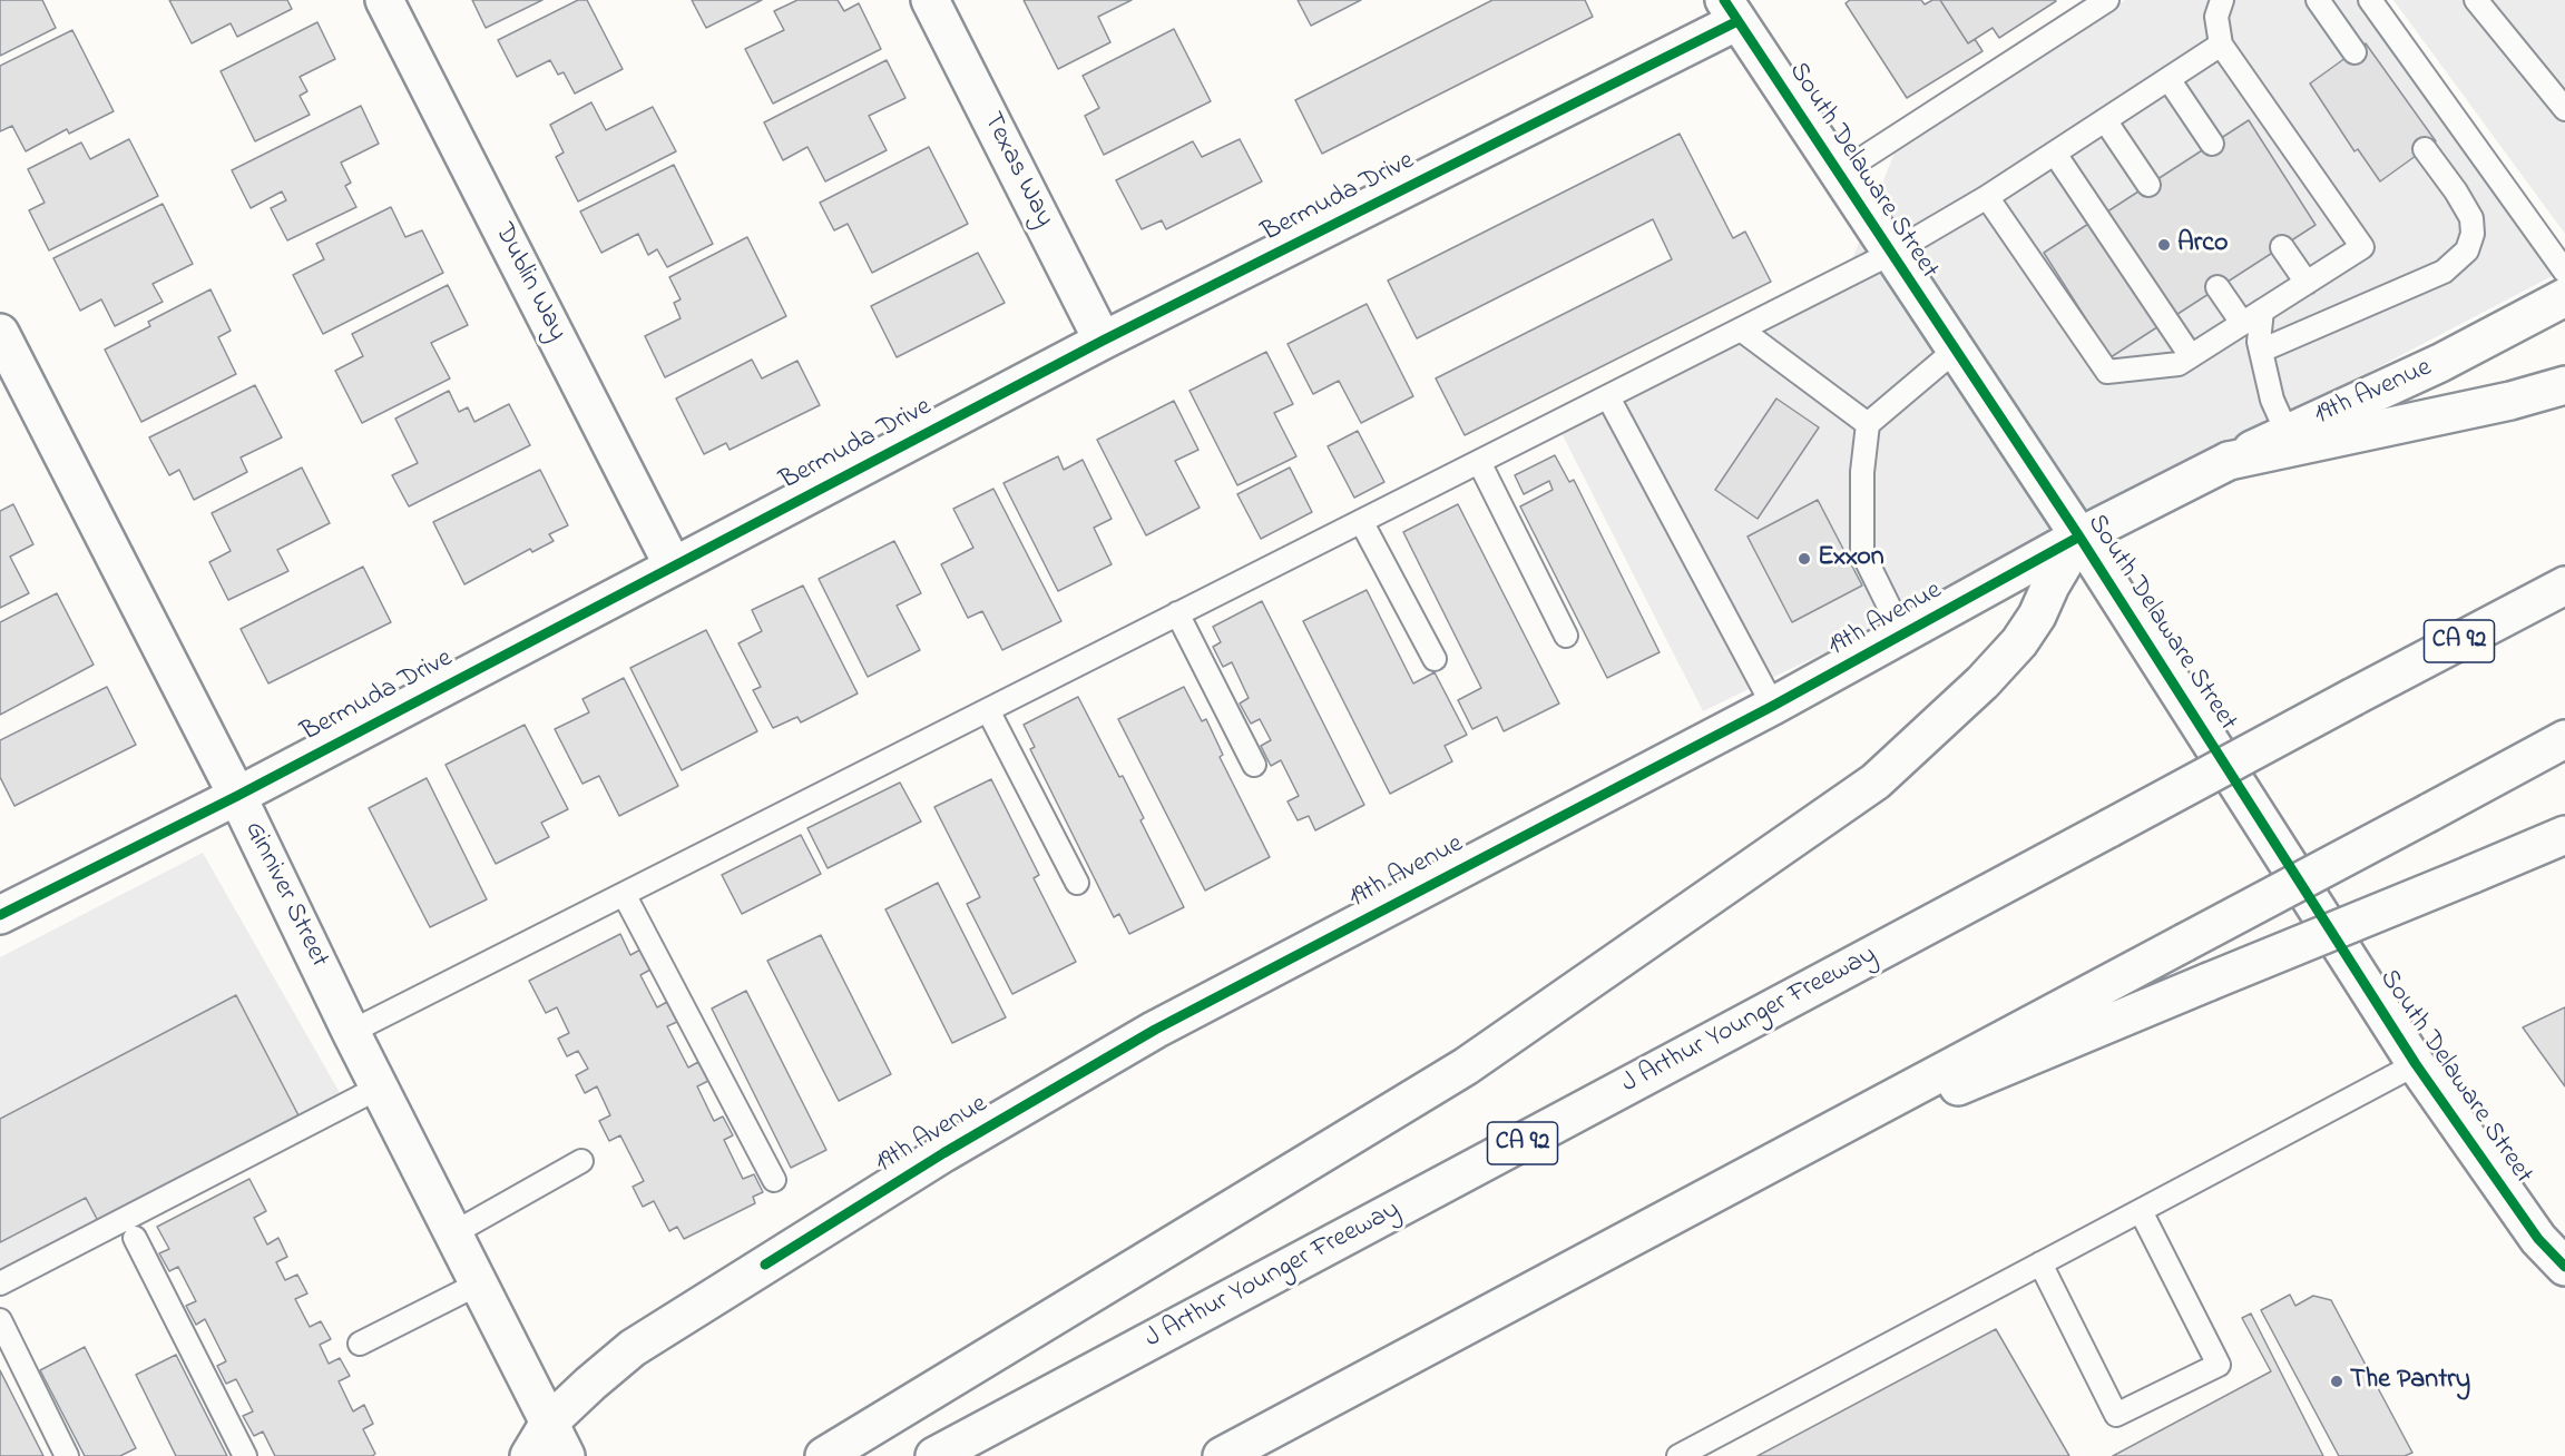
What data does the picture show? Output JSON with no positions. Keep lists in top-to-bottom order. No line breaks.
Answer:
{"streets":{"main road":["Texas Way","South Delaware Street","Bermuda Drive","Dublin Way","19th Avenue","CA 92","Ginniver Street","J Arthur Younger Freeway"]},"crossings":[["Texas Way","Bermuda Drive"],["South Delaware Street","Bermuda Drive"],["South Delaware Street","19th Avenue"],["Bermuda Drive","Dublin Way"],["Bermuda Drive","Ginniver Street"],["19th Avenue","Ginniver Street"]],"places":["Arco","Exxon","The Pantry"]}
